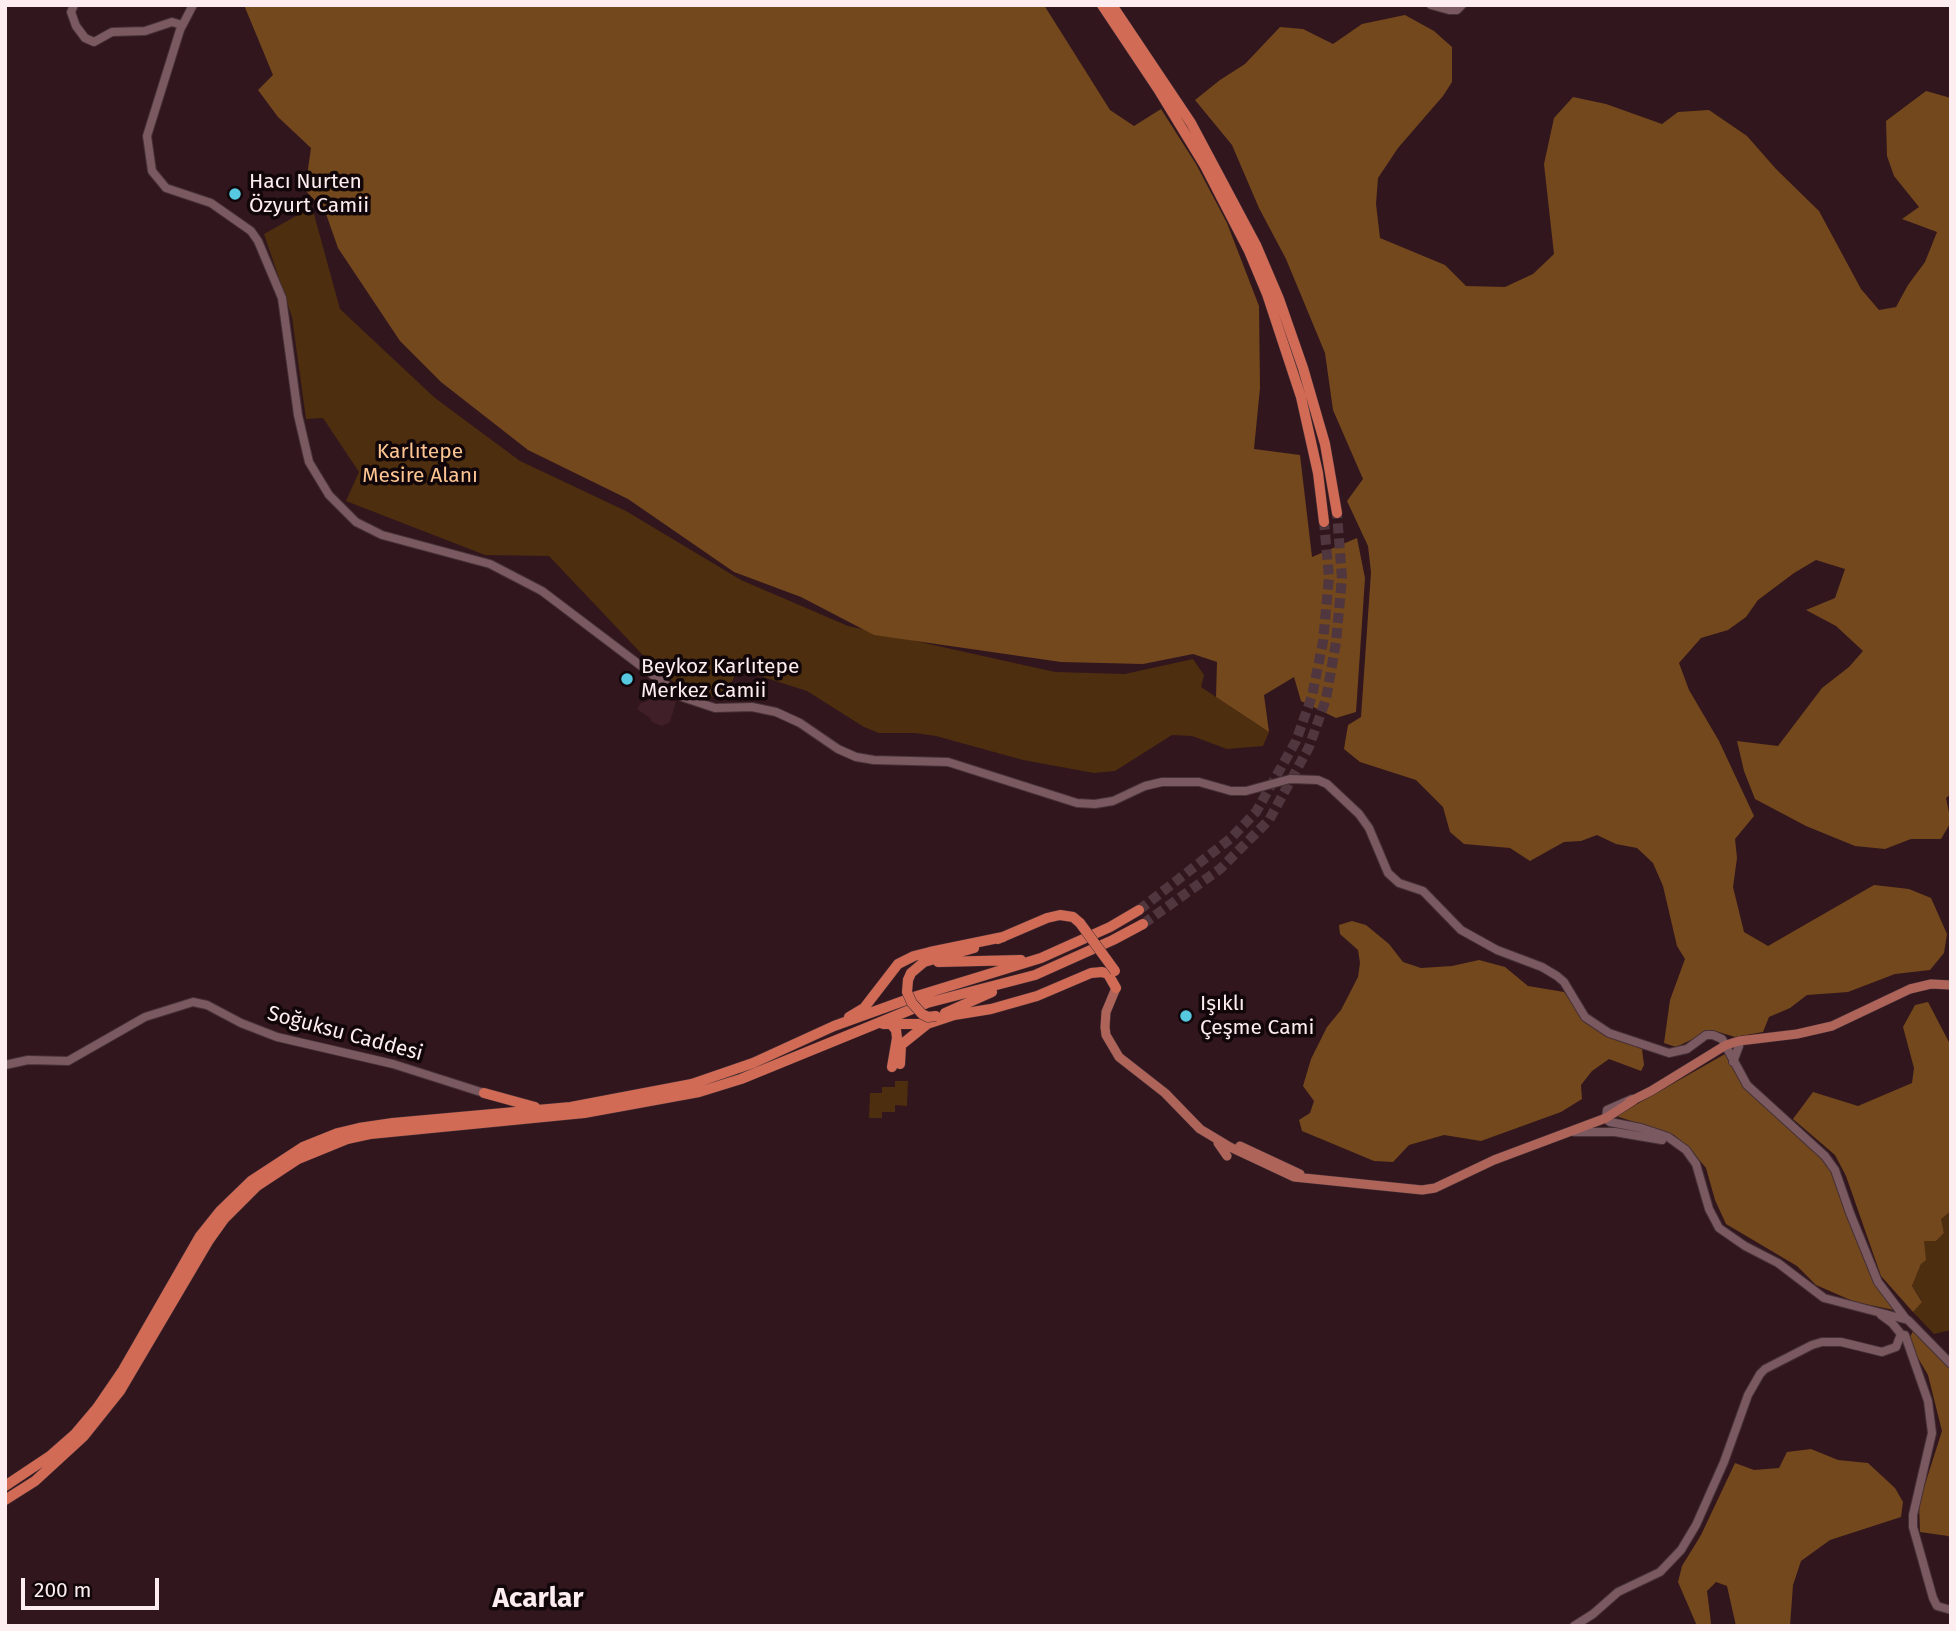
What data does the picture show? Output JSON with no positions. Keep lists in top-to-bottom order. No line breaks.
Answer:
{"streets":{"main road":["Soğuksu Caddesi"]},"districts":["Acarlar"],"parks":["Karlıtepe Mesire Alanı"],"places":["Hacı Nurten Özyurt Camii","Beykoz Karlıtepe Merkez Camii","Işıklı Çeşme Cami"],"scale_bar":"200 m"}
